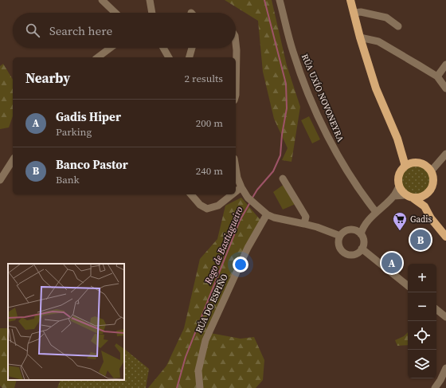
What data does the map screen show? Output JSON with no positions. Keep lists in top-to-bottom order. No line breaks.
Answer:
{"streets":{"street":["RÚA UXÍO NOVONEYRA","RÚA DO ESPIÑO"]},"water":["Rego de Bastiagueiro"],"places":{"supermarket":["Gadis"]},"page":{"search":"Search here","heading":["Nearby","2 results"],"list":[{"mark":"A","name":"Gadis Hiper","note":"Parking","value":"200 m"},{"mark":"B","name":"Banco Pastor","note":"Bank","value":"240 m"}],"pins":["B","A"],"map_buttons":["+","−"]}}
